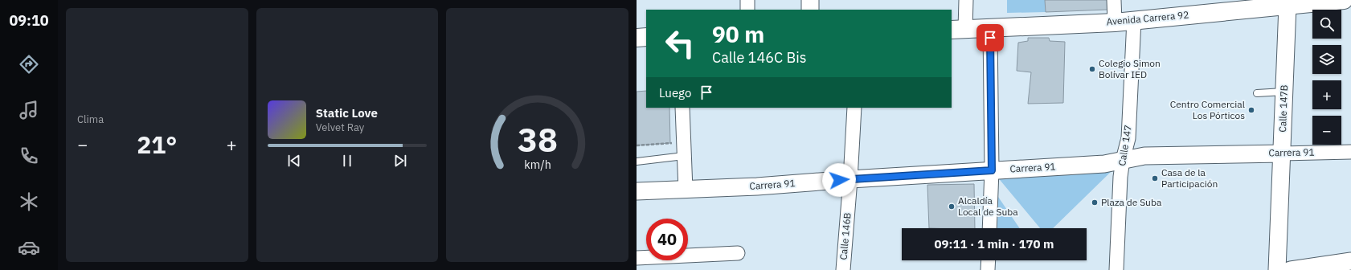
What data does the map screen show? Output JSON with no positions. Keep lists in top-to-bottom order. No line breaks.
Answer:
{"streets":{"main road":["Avenida Carrera 92"],"street":["Calle 147B","Calle 147","Carrera 91","Calle 146B"]},"crossings":[["Avenida Carrera 92","Calle 147B"],["Avenida Carrera 92","Calle 147"],["Calle 147B","Carrera 91"],["Calle 147","Carrera 91"],["Carrera 91","Calle 146B"]],"places":["Colegio Simon Bolívar IED","Centro Comercial Los Pórticos","Casa de la Participación","Plaza de Suba","Alcaldía Local de Suba"],"page":{"tabs":"09:10","tile":"Clima","map_buttons":["+","−"],"turn":["90 m","Calle 146C Bis"],"then":"Luego","song":["Static Love","Velvet Ray"],"heat":["−","21°","+"],"limit":"40","trip":"09:11 · 1 min · 170 m","gauge":["38","km/h"]}}
